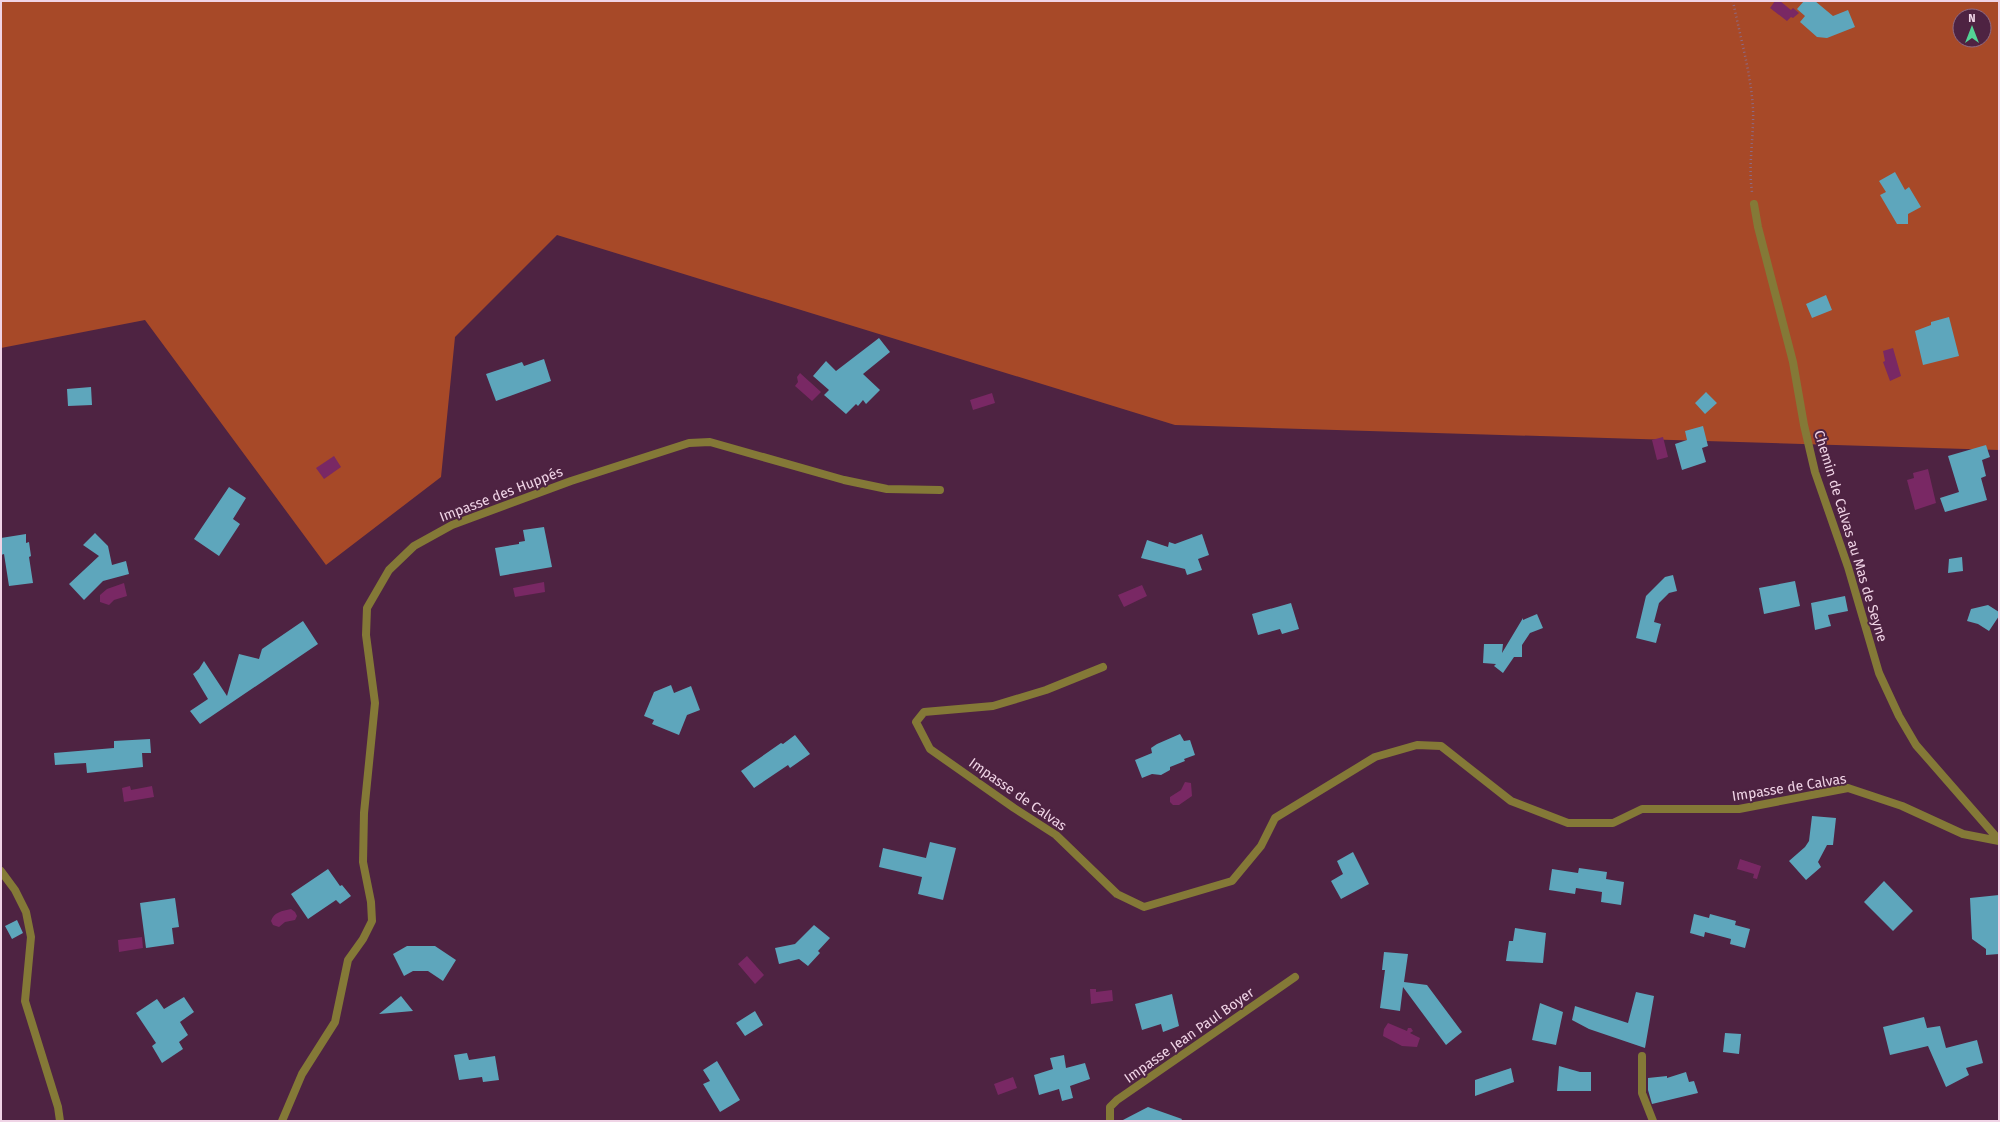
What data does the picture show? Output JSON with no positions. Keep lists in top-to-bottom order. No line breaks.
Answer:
{"streets":{"street":["Impasse des Huppés","Chemin de Calvas au Mas de Seyne","Impasse de Calvas","Impasse Jean Paul Boyer"]},"crossings":[["Chemin de Calvas au Mas de Seyne","Impasse de Calvas"]],"north":"top"}
